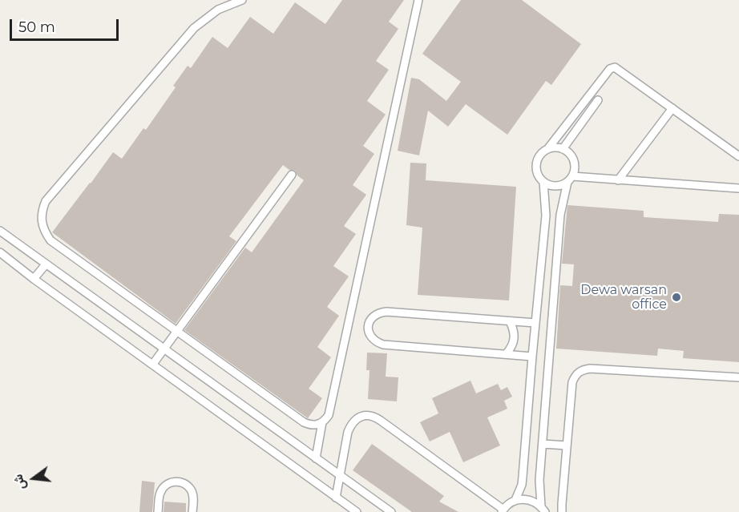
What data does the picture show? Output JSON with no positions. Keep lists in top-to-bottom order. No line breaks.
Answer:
{"places":["Dewa warsan office"],"scale_bar":"50 m","north":"left"}
